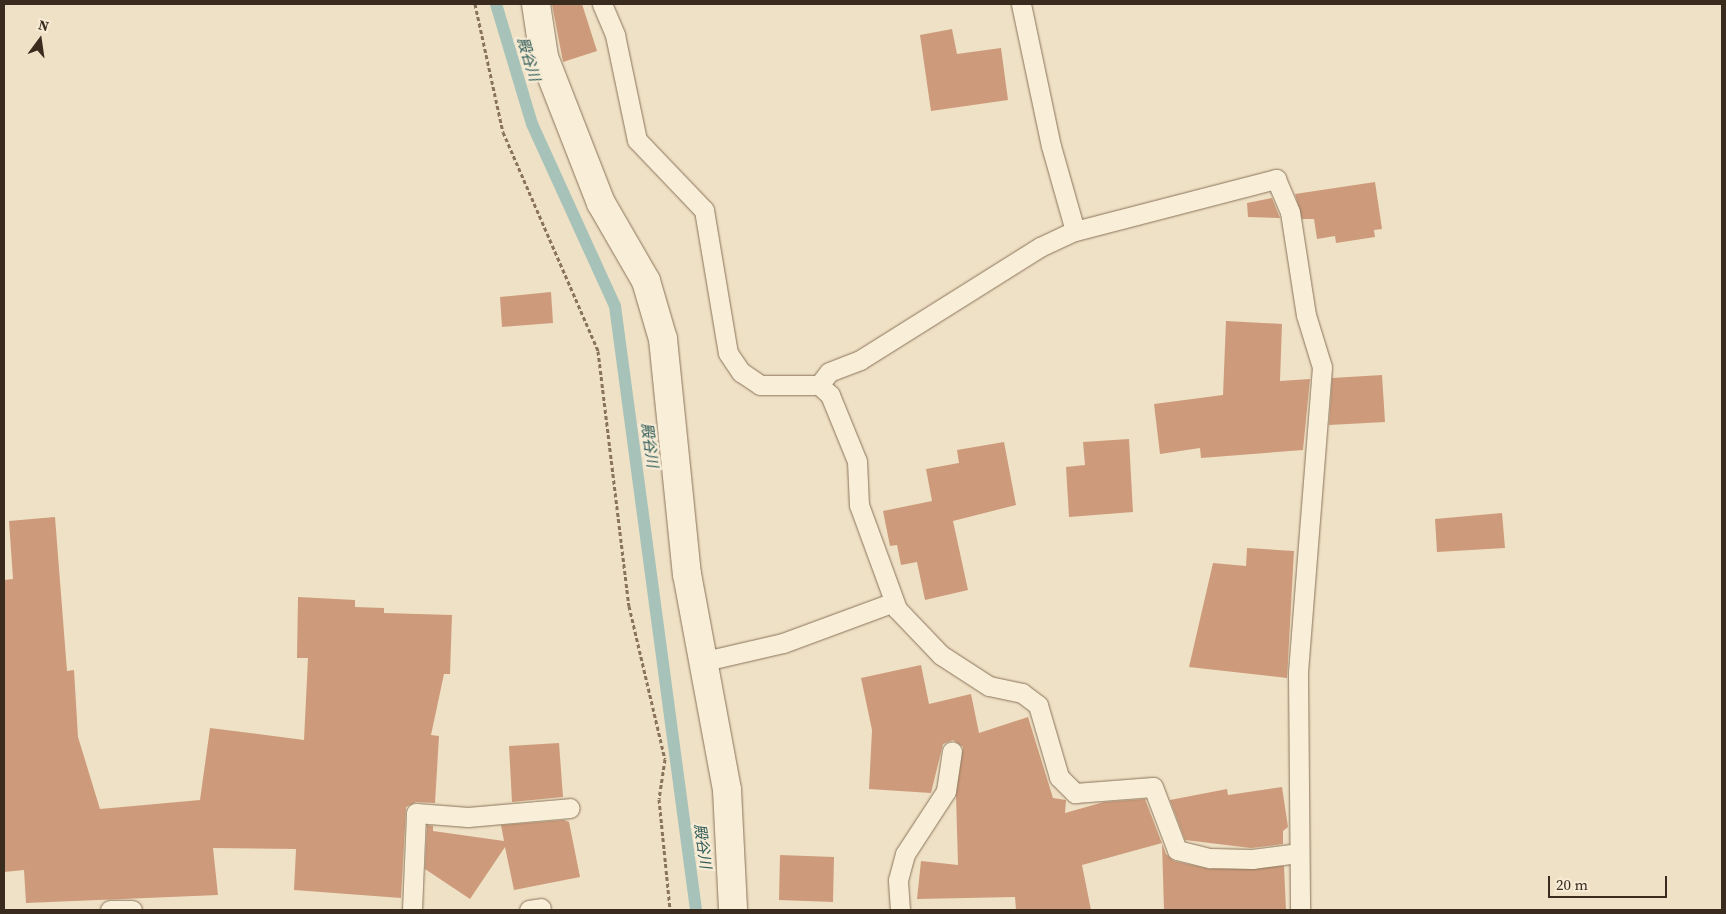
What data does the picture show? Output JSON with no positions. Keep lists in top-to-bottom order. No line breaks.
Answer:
{"water":["殿谷川"],"scale_bar":"20 m","north":"top"}
